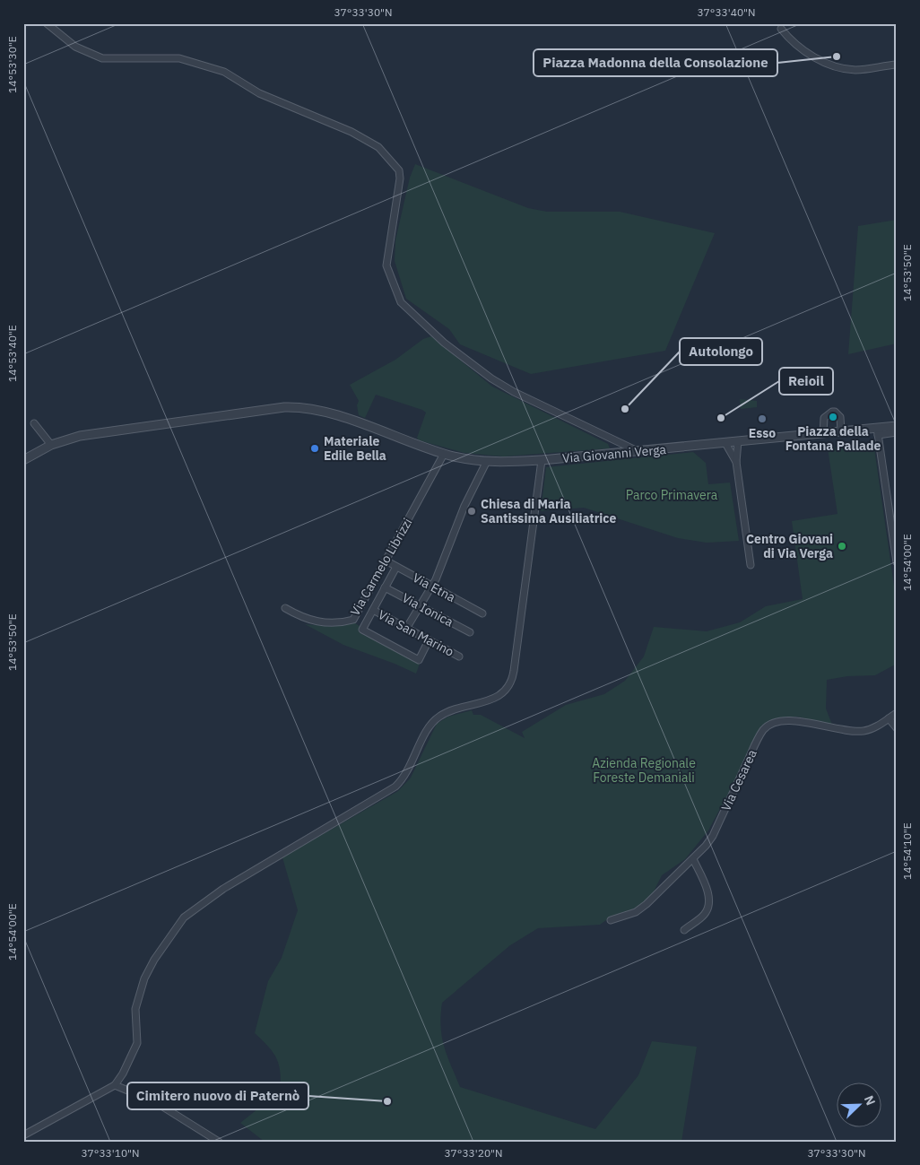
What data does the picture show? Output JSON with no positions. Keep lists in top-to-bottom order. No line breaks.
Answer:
{"streets":{"street":["Via Giovanni Verga","Via Carmelo Librizzi","Via Etna","Via Ionica","Via San Marino","Via Cesarea"]},"crossings":[["Via Giovanni Verga","Via Carmelo Librizzi"],["Via Carmelo Librizzi","Via Etna"]],"parks":["Parco Primavera","Azienda Regionale Foreste Demaniali"],"places":["Piazza Madonna della Consolazione","Autolongo","Piazza della Fontana Pallade","Reioil","Esso","Materiale Edile Bella","Chiesa di Maria Santissima Ausiliatrice","Centro Giovani di Via Verga","Cimitero nuovo di Paternò"],"north":"top right","coordinates":["37°33'30\"N","37°33'40\"N","14°53'30\"E","14°53'50\"E","14°53'40\"E","14°54'00\"E","14°54'10\"E","37°33'10\"N","37°33'20\"N"]}
